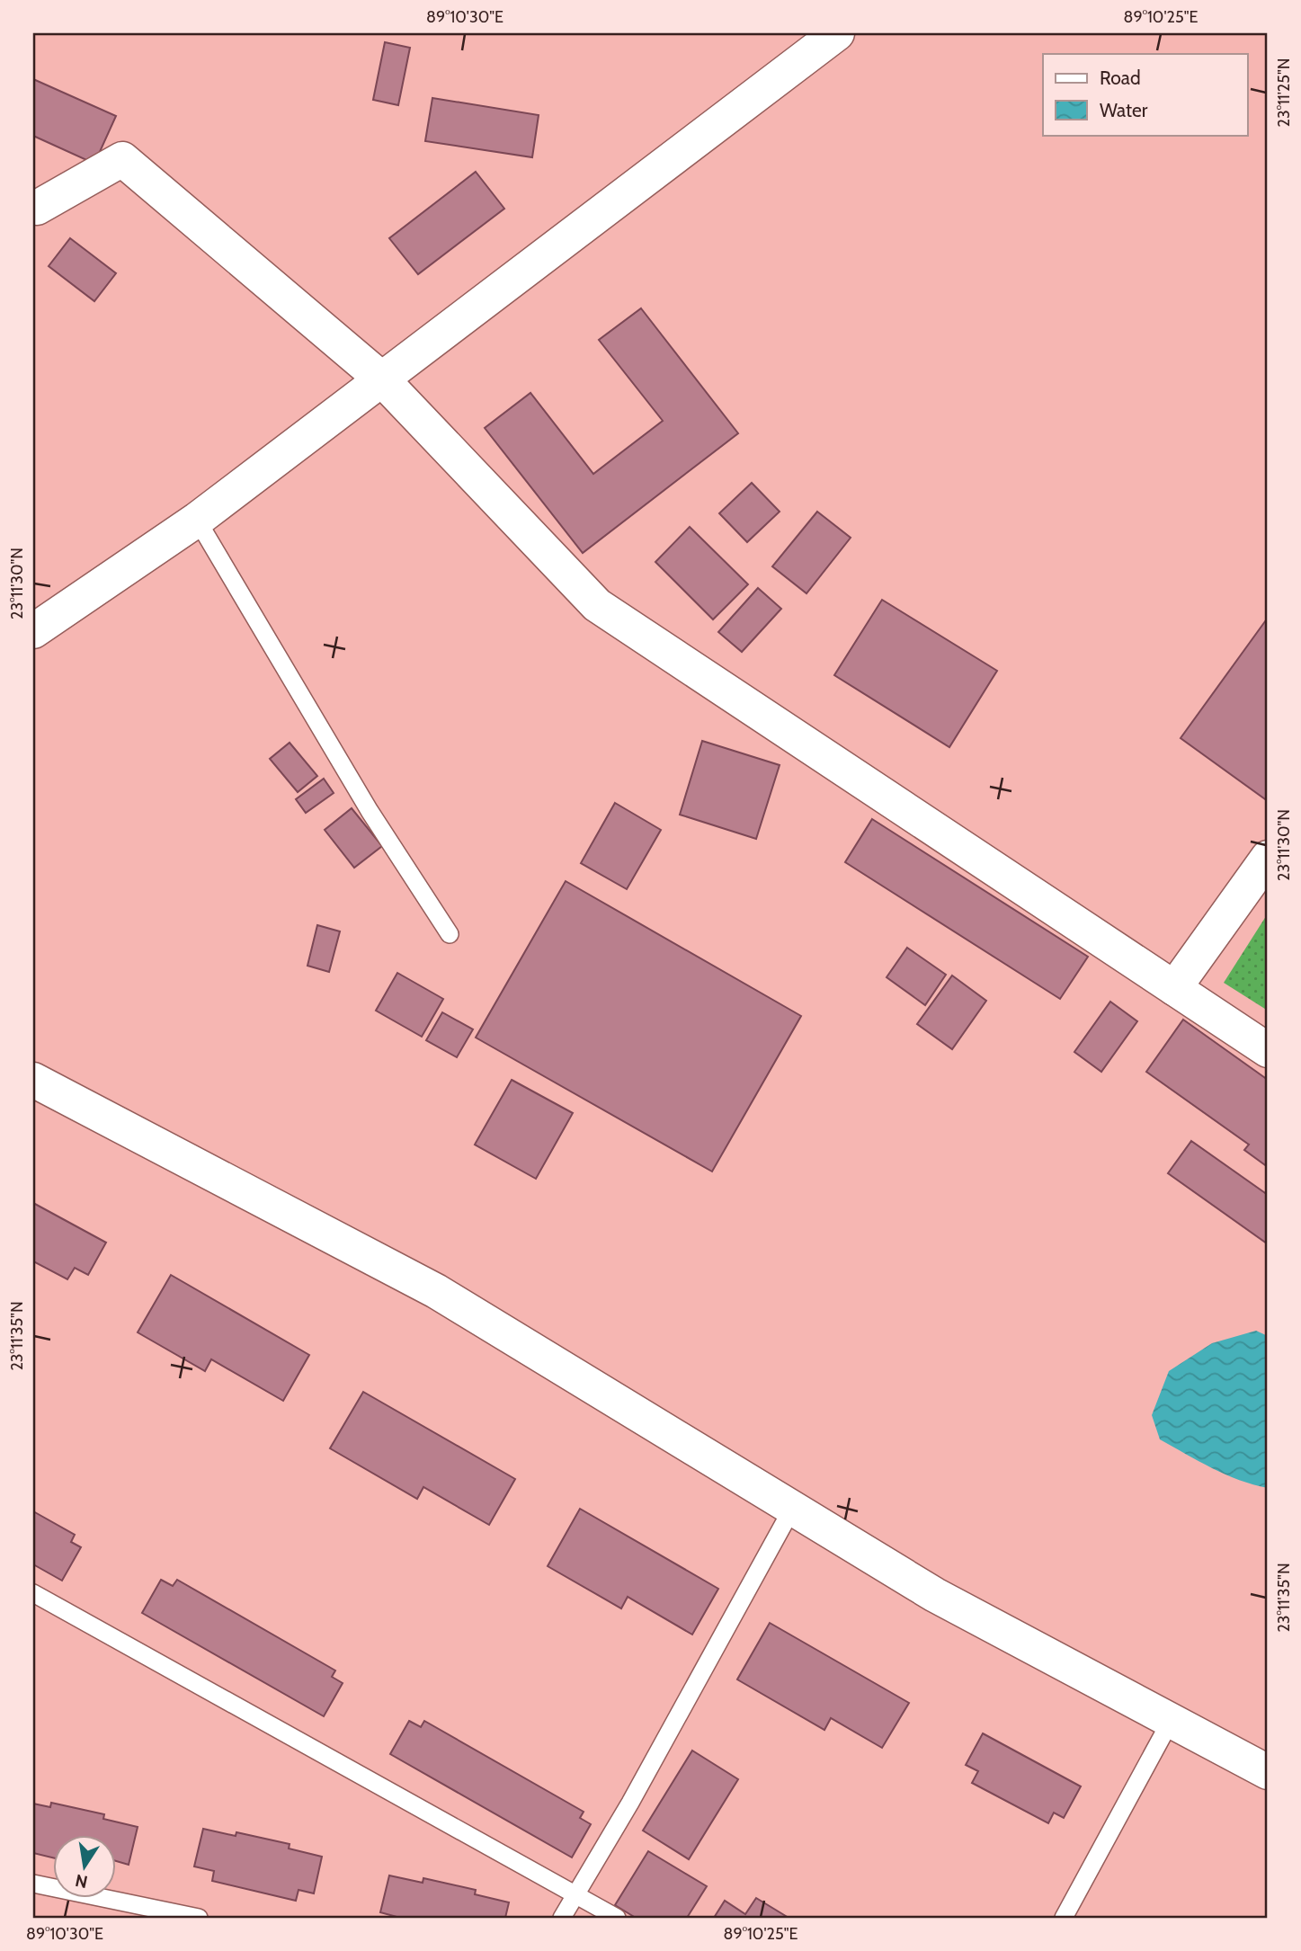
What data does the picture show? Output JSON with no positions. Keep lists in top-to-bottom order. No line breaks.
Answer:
{"legend":["Road","Water"],"north":"bottom","coordinates":["89°10'30\"E","89°10'25\"E","23°11'25\"N","23°11'30\"N","23°11'35\"N"]}
